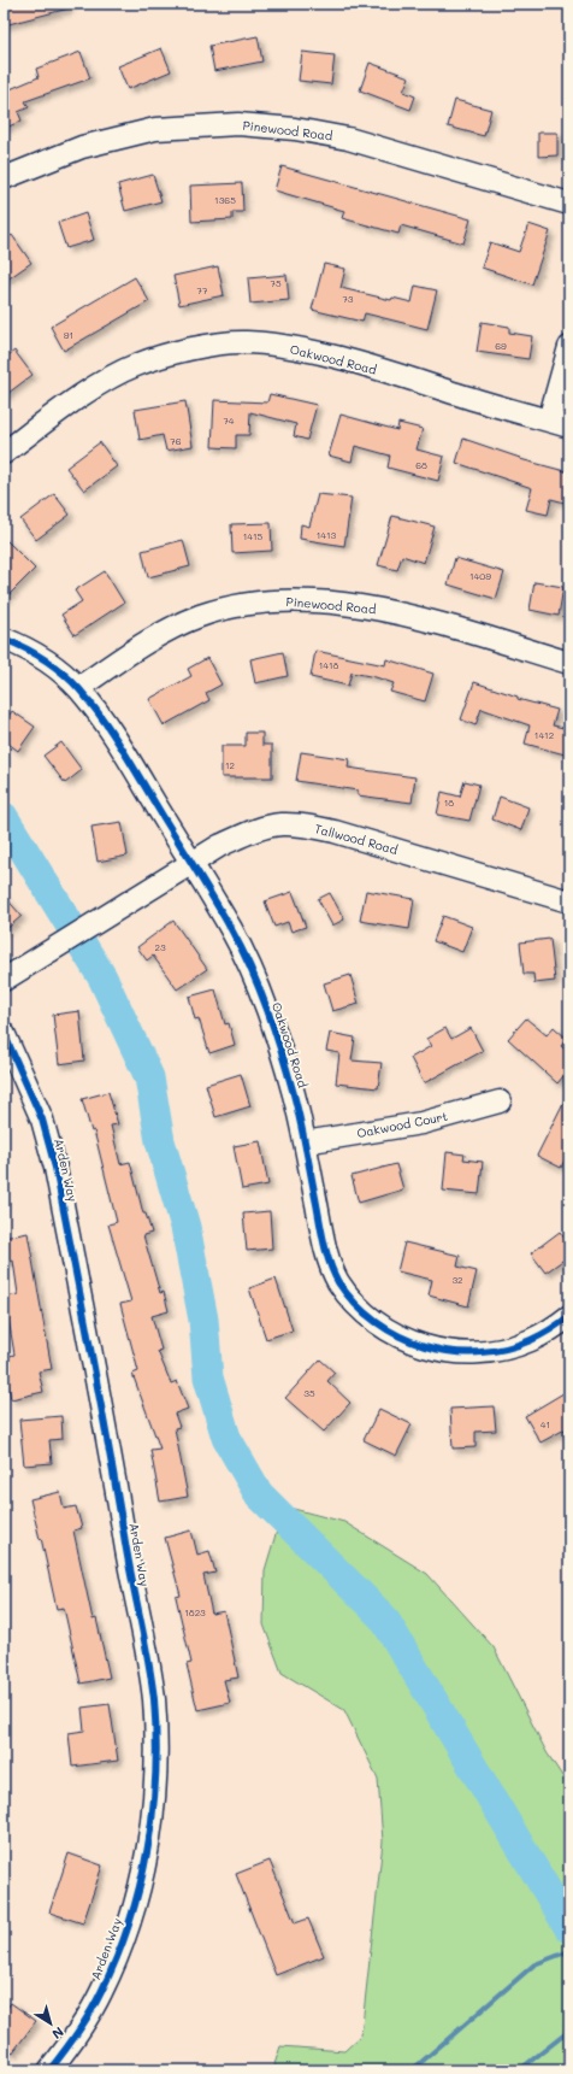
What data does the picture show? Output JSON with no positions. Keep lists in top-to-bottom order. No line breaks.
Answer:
{"streets":{"street":["Pinewood Road","Oakwood Road","Tallwood Road","Oakwood Court","Arden Way"]},"crossings":[["Pinewood Road","Oakwood Road"],["Oakwood Road","Tallwood Road"],["Oakwood Road","Oakwood Court"]],"house_numbers":["1365","75","77","73","91","69","74","76","68","1413","1415","1409","1418","1412","12","18","23","32","35","41","1823"],"north":"bottom right"}
